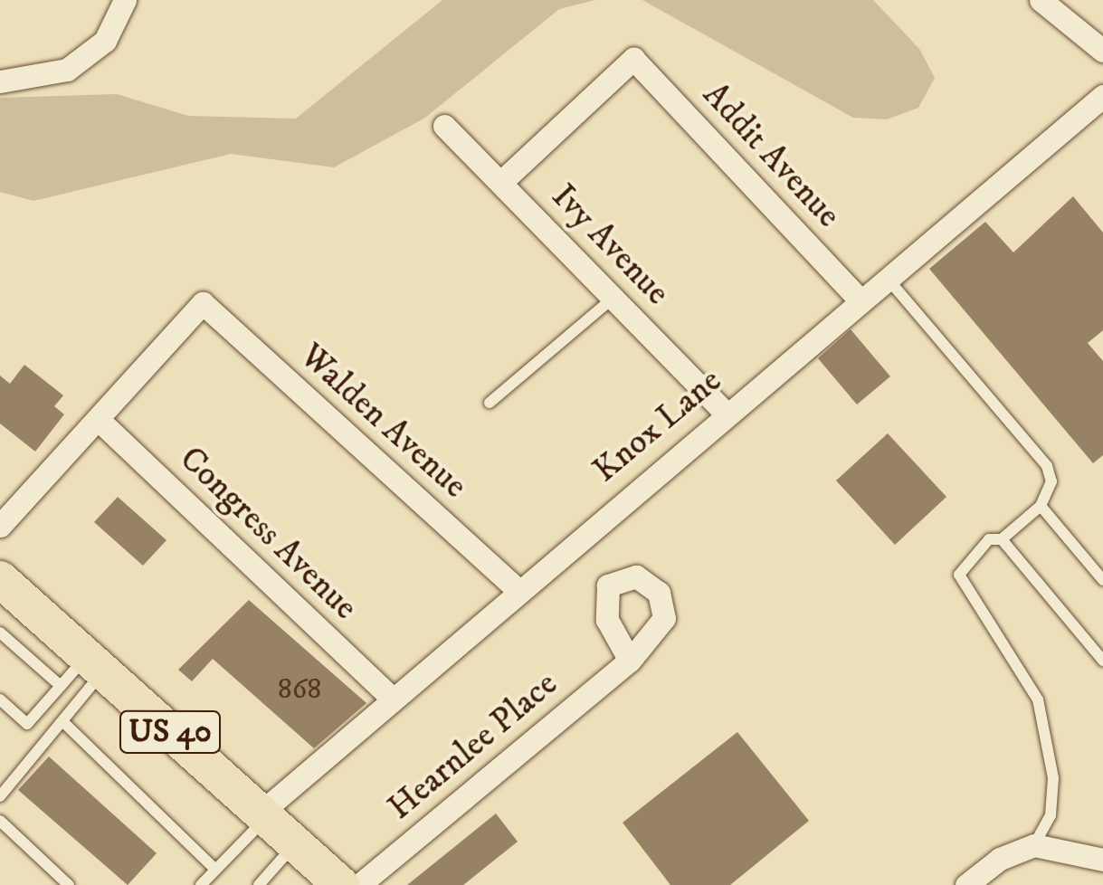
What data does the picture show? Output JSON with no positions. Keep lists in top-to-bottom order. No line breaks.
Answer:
{"streets":{"main road":["US 40"],"street":["Addit Avenue","Ivy Avenue","Walden Avenue","Knox Lane","Congress Avenue","Hearnlee Place"]},"crossings":[["Addit Avenue","Ivy Avenue"],["Addit Avenue","Knox Lane"],["Ivy Avenue","Knox Lane"],["Walden Avenue","Knox Lane"],["Walden Avenue","Congress Avenue"],["Knox Lane","Congress Avenue"],["Knox Lane","US 40"]],"house_numbers":["868"]}
